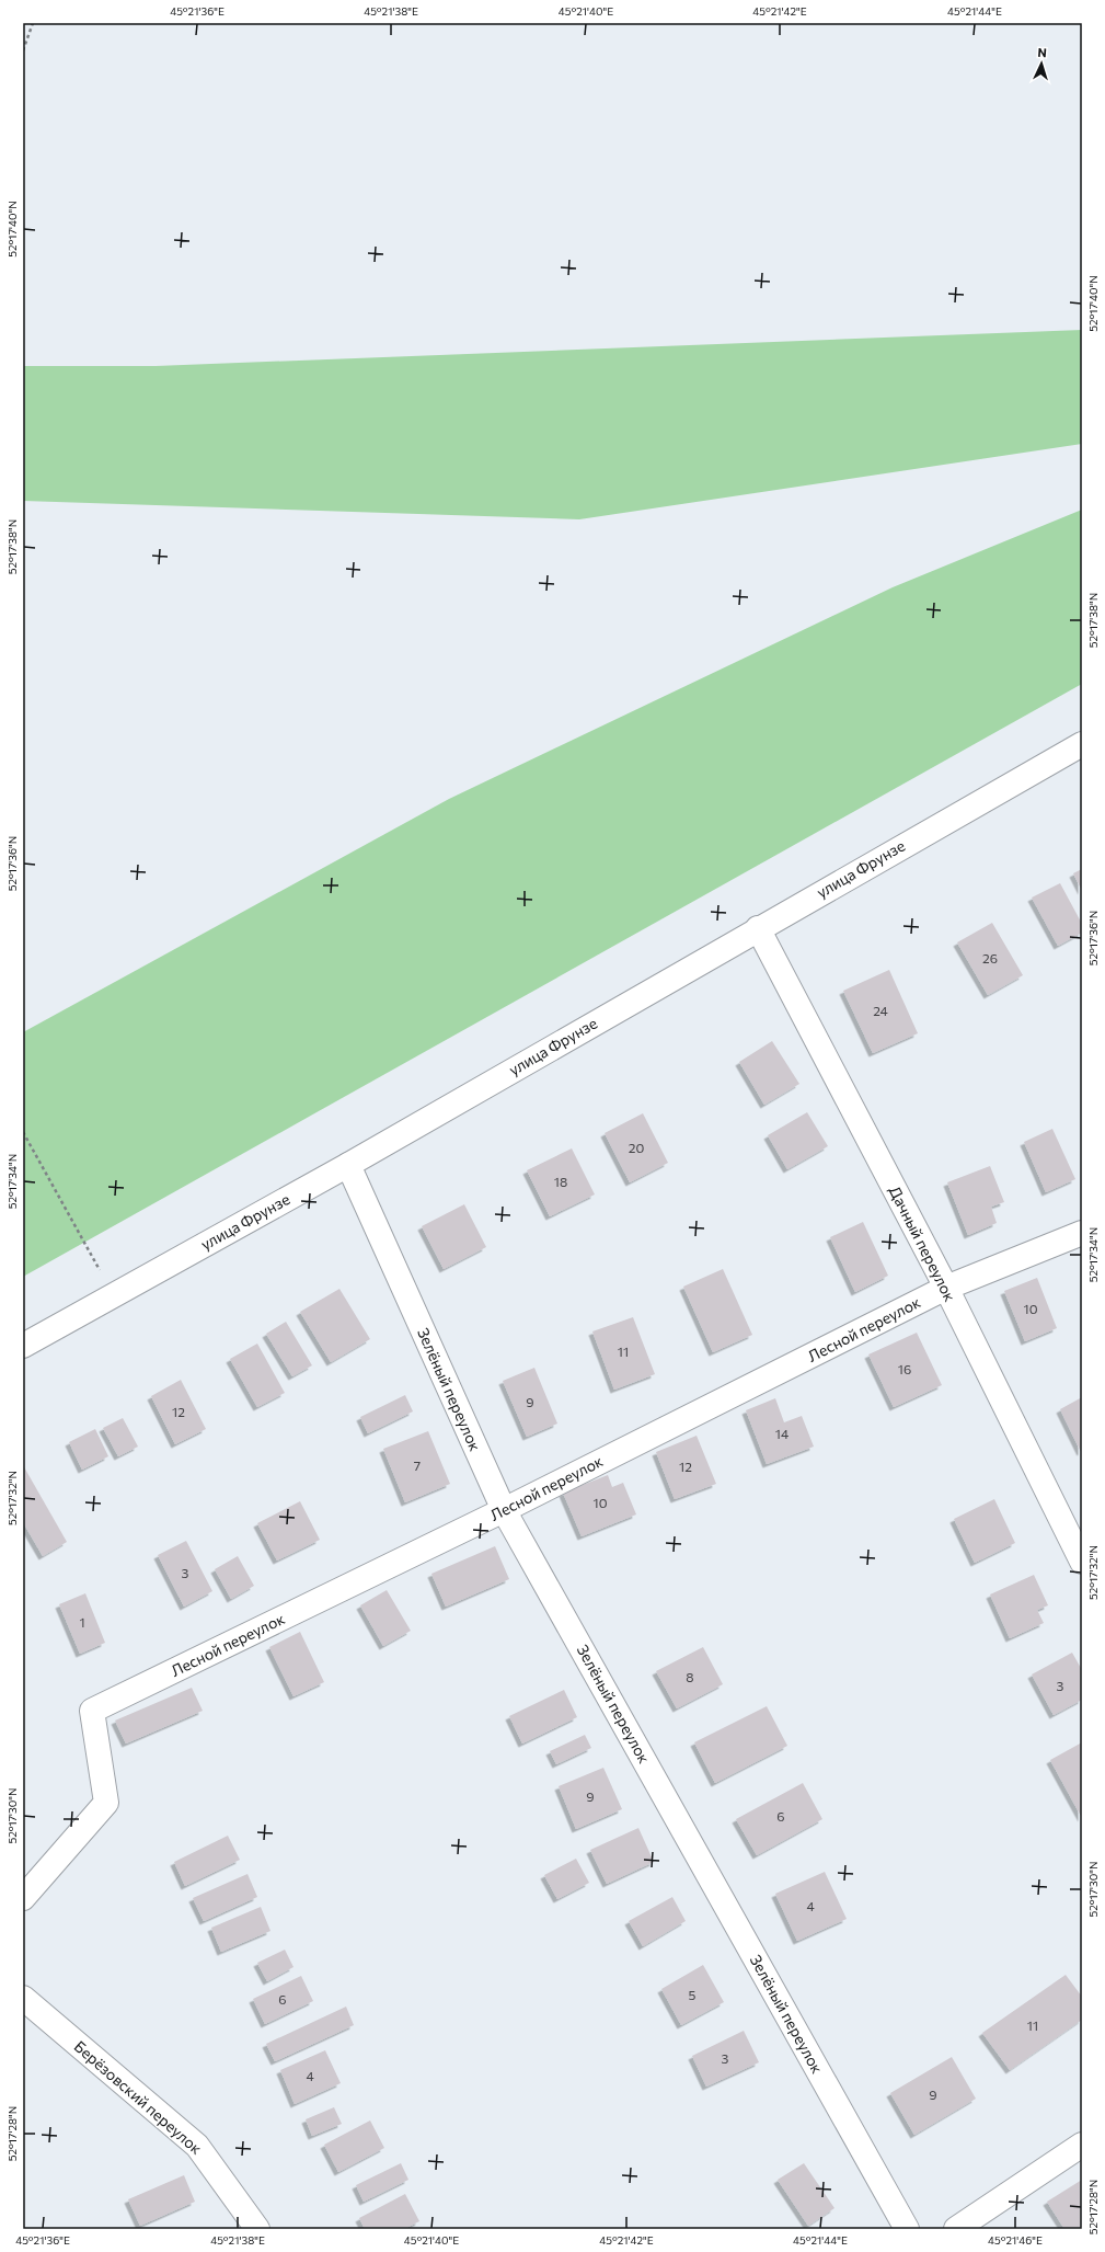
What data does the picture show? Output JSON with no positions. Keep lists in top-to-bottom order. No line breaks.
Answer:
{"streets":{"street":["улица Фрунзе","Дачный переулок","Лесной переулок","Зелёный переулок","Берёзовский переулок"]},"crossings":[["улица Фрунзе","Дачный переулок"],["улица Фрунзе","Зелёный переулок"],["Дачный переулок","Лесной переулок"],["Лесной переулок","Зелёный переулок"]],"house_numbers":["26","24","20","18","10","11","16","9","12","14","7","12","10","3","1","8","3","9","6","4","5","6","11","3","4","9"],"north":"top","coordinates":["45°21'36\"E","45°21'38\"E","45°21'40\"E","45°21'42\"E","45°21'44\"E","52°17'40\"N","52°17'38\"N","52°17'36\"N","52°17'34\"N","52°17'32\"N","52°17'30\"N","52°17'28\"N","45°21'46\"E"]}
